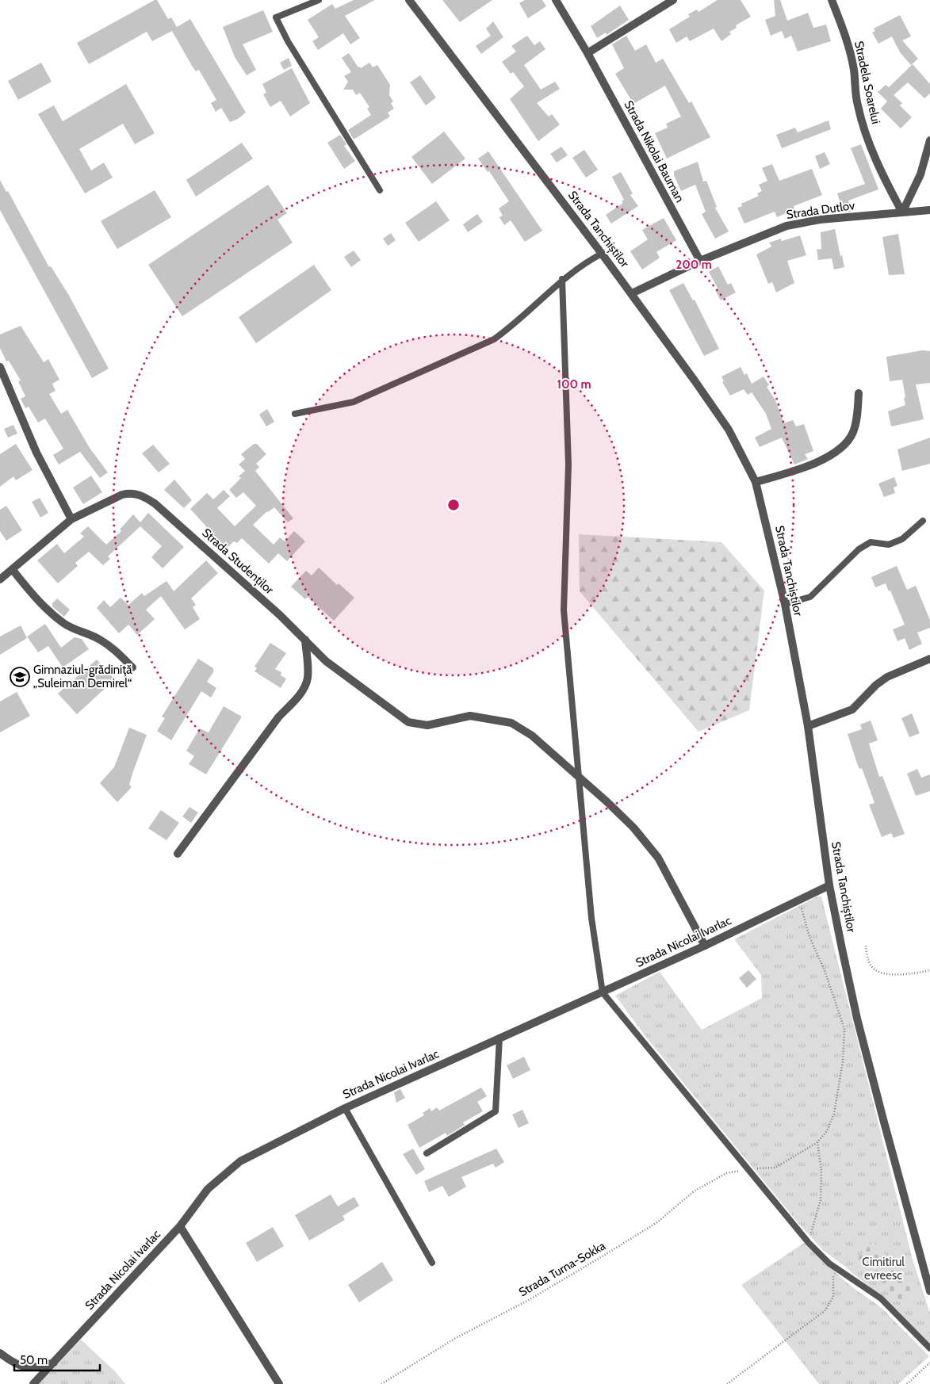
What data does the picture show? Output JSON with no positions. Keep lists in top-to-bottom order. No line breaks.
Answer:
{"streets":{"street":["Stradela Soarelui","Strada Nikolai Bauman","Strada Dutlov","Strada Tanchiștilor","Strada Studenților","Strada Nicolai Ivarlac"],"path":["Strada Turna-Sokka"]},"crossings":[["Stradela Soarelui","Strada Dutlov"],["Strada Nikolai Bauman","Strada Dutlov"],["Strada Dutlov","Strada Tanchiștilor"],["Strada Tanchiștilor","Strada Nicolai Ivarlac"],["Strada Studenților","Strada Nicolai Ivarlac"]],"parks":["Cimitirul evreesc"],"places":{"school or university":["Gimnaziul-grădiniţă „Suleiman Demirel“"]},"scale_bar":"50 m","rings":["200 m","100 m"]}
